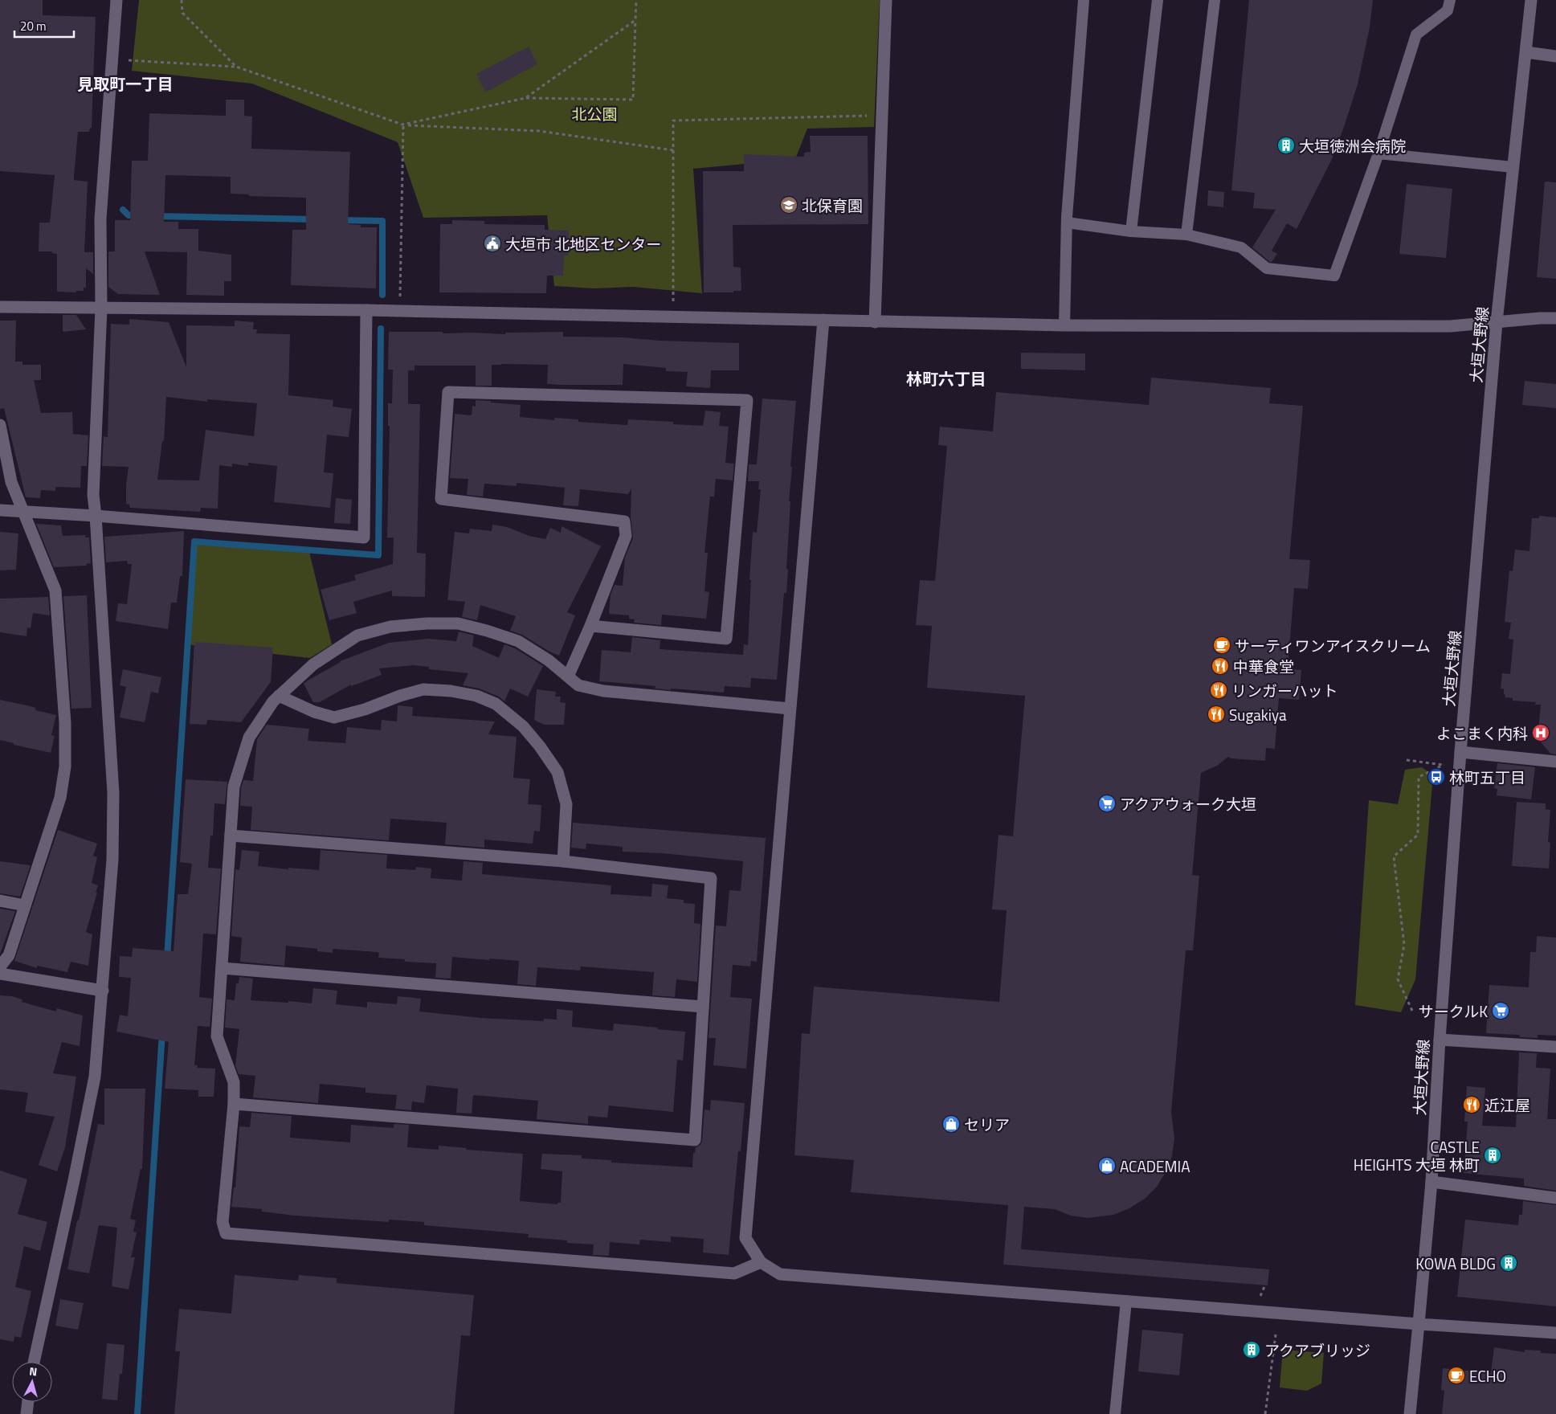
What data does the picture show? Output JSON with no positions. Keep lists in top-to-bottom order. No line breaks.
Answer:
{"streets":{"street":["大垣大野線"]},"districts":["見取町一丁目","林町六丁目"],"parks":["北公園"],"places":{"building":["大垣徳洲会病院","CASTLE HEIGHTS 大垣 林町","KOWA BLDG","アクアブリッジ"],"school or university":["北保育園"],"public building":["大垣市 北地区センター"],"cafe":["サーティワンアイスクリーム","ECHO"],"restaurant":["中華食堂","リンガーハット","Sugakiya","近江屋"],"hospital":["よこまく内科"],"bus stop":["林町五丁目"],"supermarket":["アクアウォーク大垣","サークルK"],"shop":["セリア","ACADEMIA"]},"scale_bar":"20 m","north":"top"}
